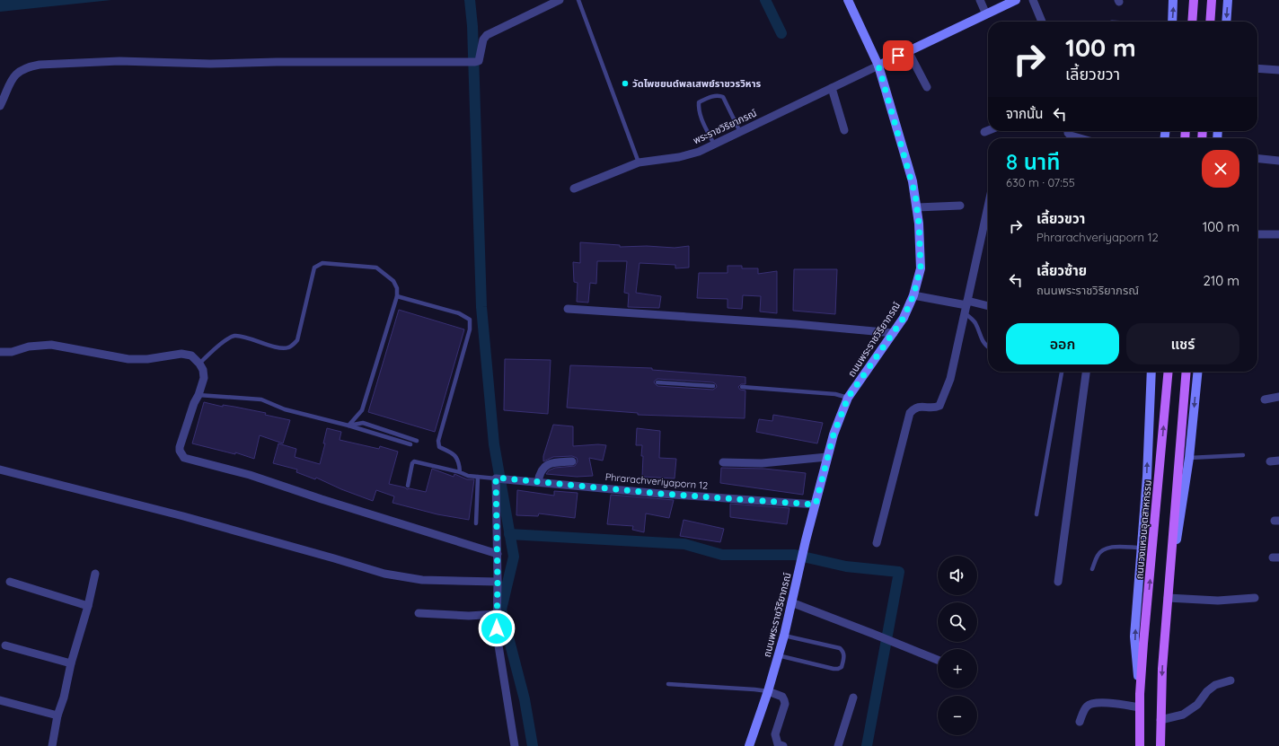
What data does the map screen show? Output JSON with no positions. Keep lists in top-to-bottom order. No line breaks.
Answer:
{"streets":{"main road":["ถนนพระราชวิริยาภรณ์","ถนนวงแหวนอุตสาหกรรม"],"street":["พระราชวิริยาภรณ์","Phrarachveriyaporn 12"]},"crossings":[["พระราชวิริยาภรณ์","ถนนพระราชวิริยาภรณ์"],["ถนนพระราชวิริยาภรณ์","Phrarachveriyaporn 12"]],"places":["วัดไพชยนต์พลเสพย์ราชวรวิหาร"],"page":{"turn":["100 m","เลี้ยวขวา"],"then":"จากนั้น","heading":["8 นาที","630 m · 07:55"],"list":[{"name":"เลี้ยวขวา","note":"Phrarachveriyaporn 12","value":"100 m"},{"name":"เลี้ยวซ้าย","note":"ถนนพระราชวิริยาภรณ์","value":"210 m"}],"buttons":["ออก","แชร์"],"map_buttons":["+","−"]}}
